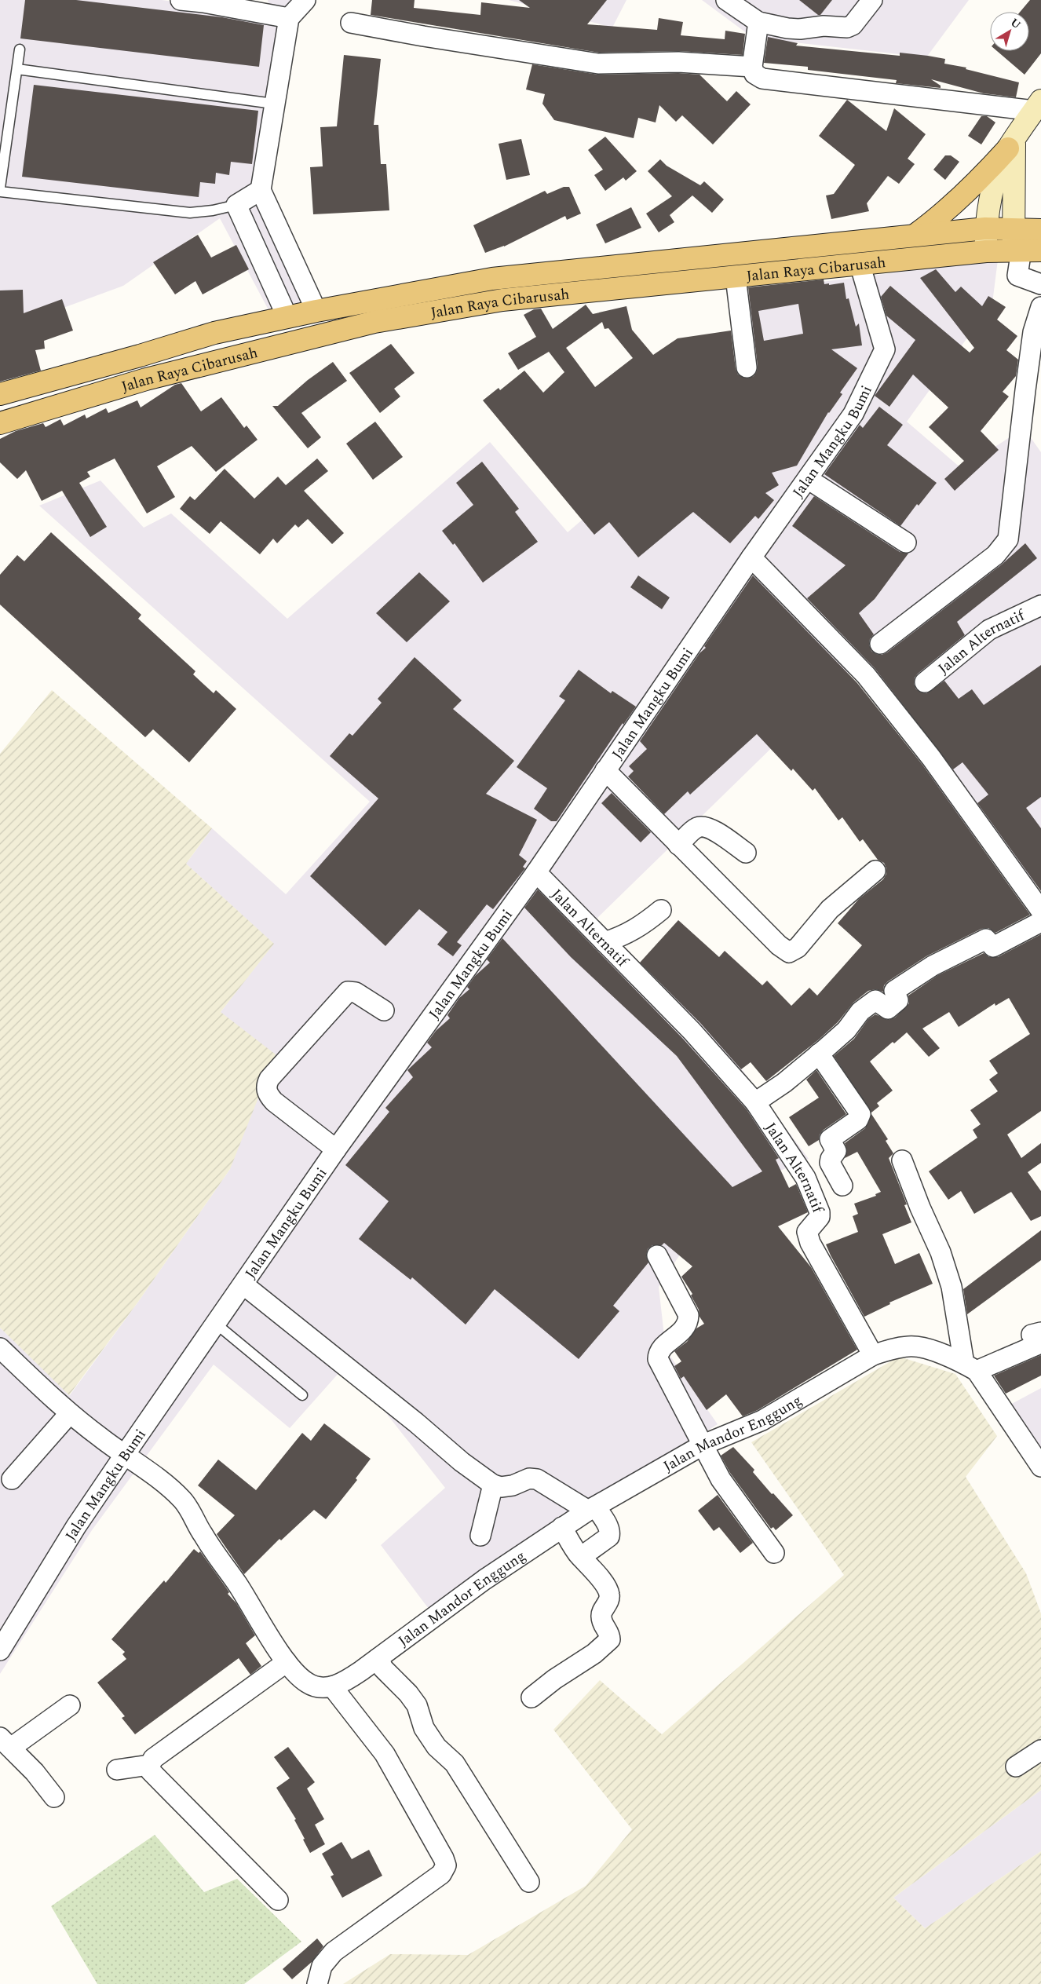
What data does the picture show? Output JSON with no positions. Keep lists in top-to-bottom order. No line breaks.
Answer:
{"streets":{"main road":["Jalan Raya Cibarusah"],"street":["Jalan Mangku Bumi","Jalan Alternatif","Jalan Mandor Enggung"]},"crossings":[["Jalan Raya Cibarusah","Jalan Mangku Bumi"],["Jalan Mangku Bumi","Jalan Alternatif"],["Jalan Alternatif","Jalan Mandor Enggung"]],"north":"top right"}
